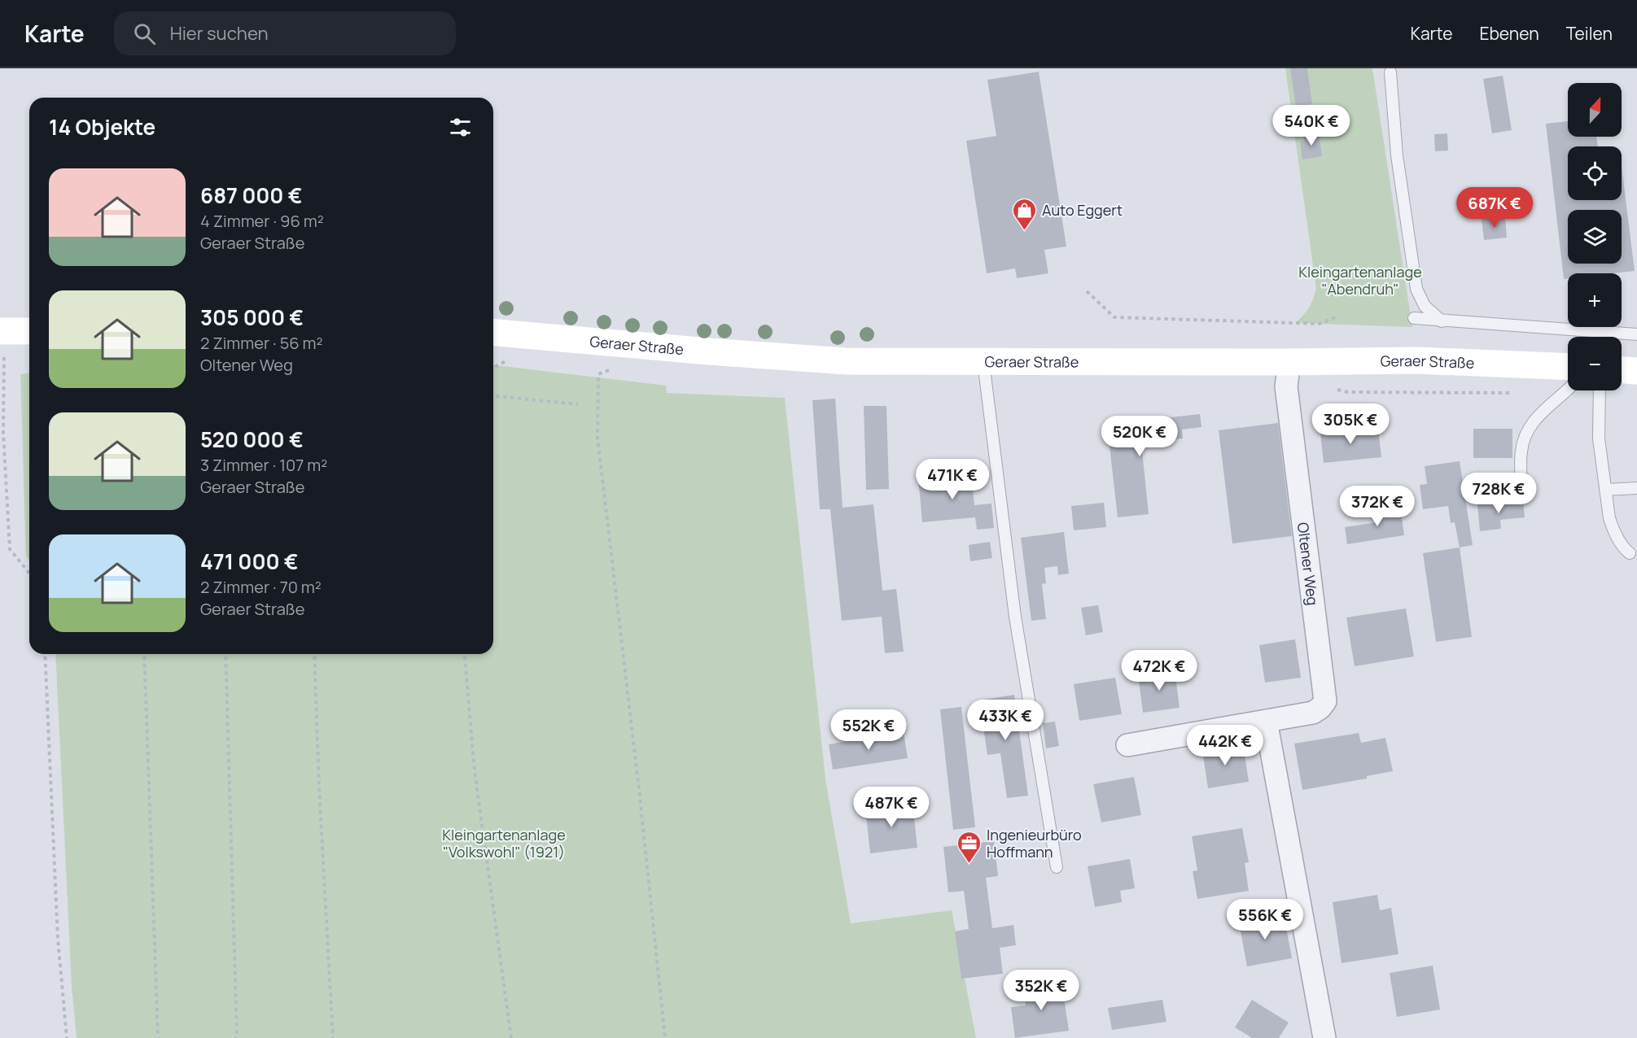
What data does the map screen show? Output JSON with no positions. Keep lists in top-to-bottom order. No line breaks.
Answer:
{"streets":{"main road":["Geraer Straße"],"street":["Oltener Weg"]},"crossings":[["Geraer Straße","Oltener Weg"]],"parks":["Kleingartenanlage \"Abendruh\"","Kleingartenanlage \"Volkswohl\" (1921)"],"places":{"shop":["Auto Eggert"],"office":["Ingenieurbüro Hoffmann"]},"north":"top","page":{"header":"Karte","search":"Hier suchen","nav":["Karte","Ebenen","Teilen"],"map_buttons":["+","−"],"heading":"14 Objekte","price":["540K €","687K €","305K €","520K €","471K €","728K €","372K €","472K €","433K €","552K €","442K €","487K €","556K €","352K €"],"list":[{"name":"687 000 €","note":"4 Zimmer · 96 m² · Geraer Straße"},{"name":"305 000 €","note":"2 Zimmer · 56 m² · Oltener Weg"},{"name":"520 000 €","note":"3 Zimmer · 107 m² · Geraer Straße"},{"name":"471 000 €","note":"2 Zimmer · 70 m² · Geraer Straße"}]}}
